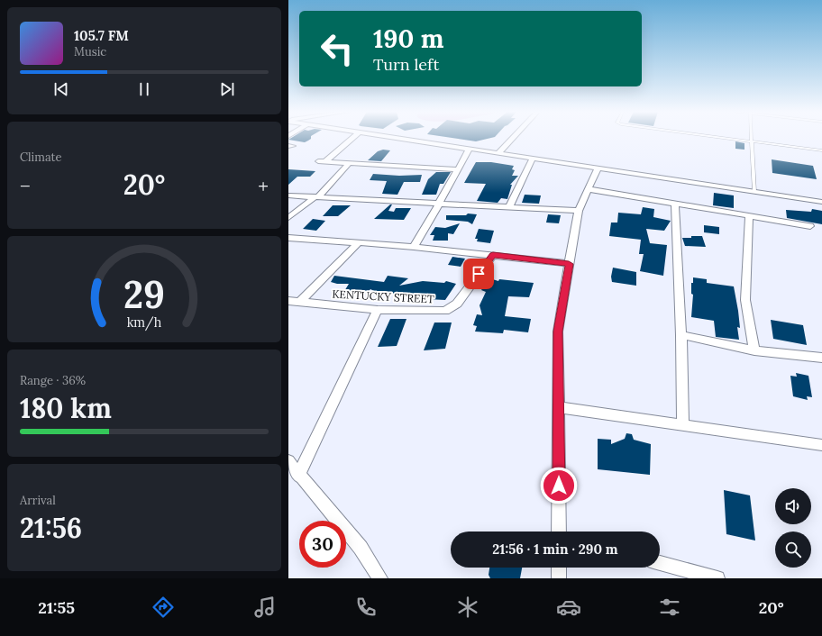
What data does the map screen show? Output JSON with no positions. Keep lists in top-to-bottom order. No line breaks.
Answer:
{"streets":{"street":["KENTUCKY STREET"]},"page":{"turn":["190 m","Turn left"],"song":["105.7 FM","Music"],"tile":["Climate",["Range · 36%","180 km"],["Arrival","21:56"]],"heat":["−","20°","+"],"limit":"30","trip":"21:56 · 1 min · 290 m","tabs":["21:55","20°"],"gauge":["29","km/h"]}}
